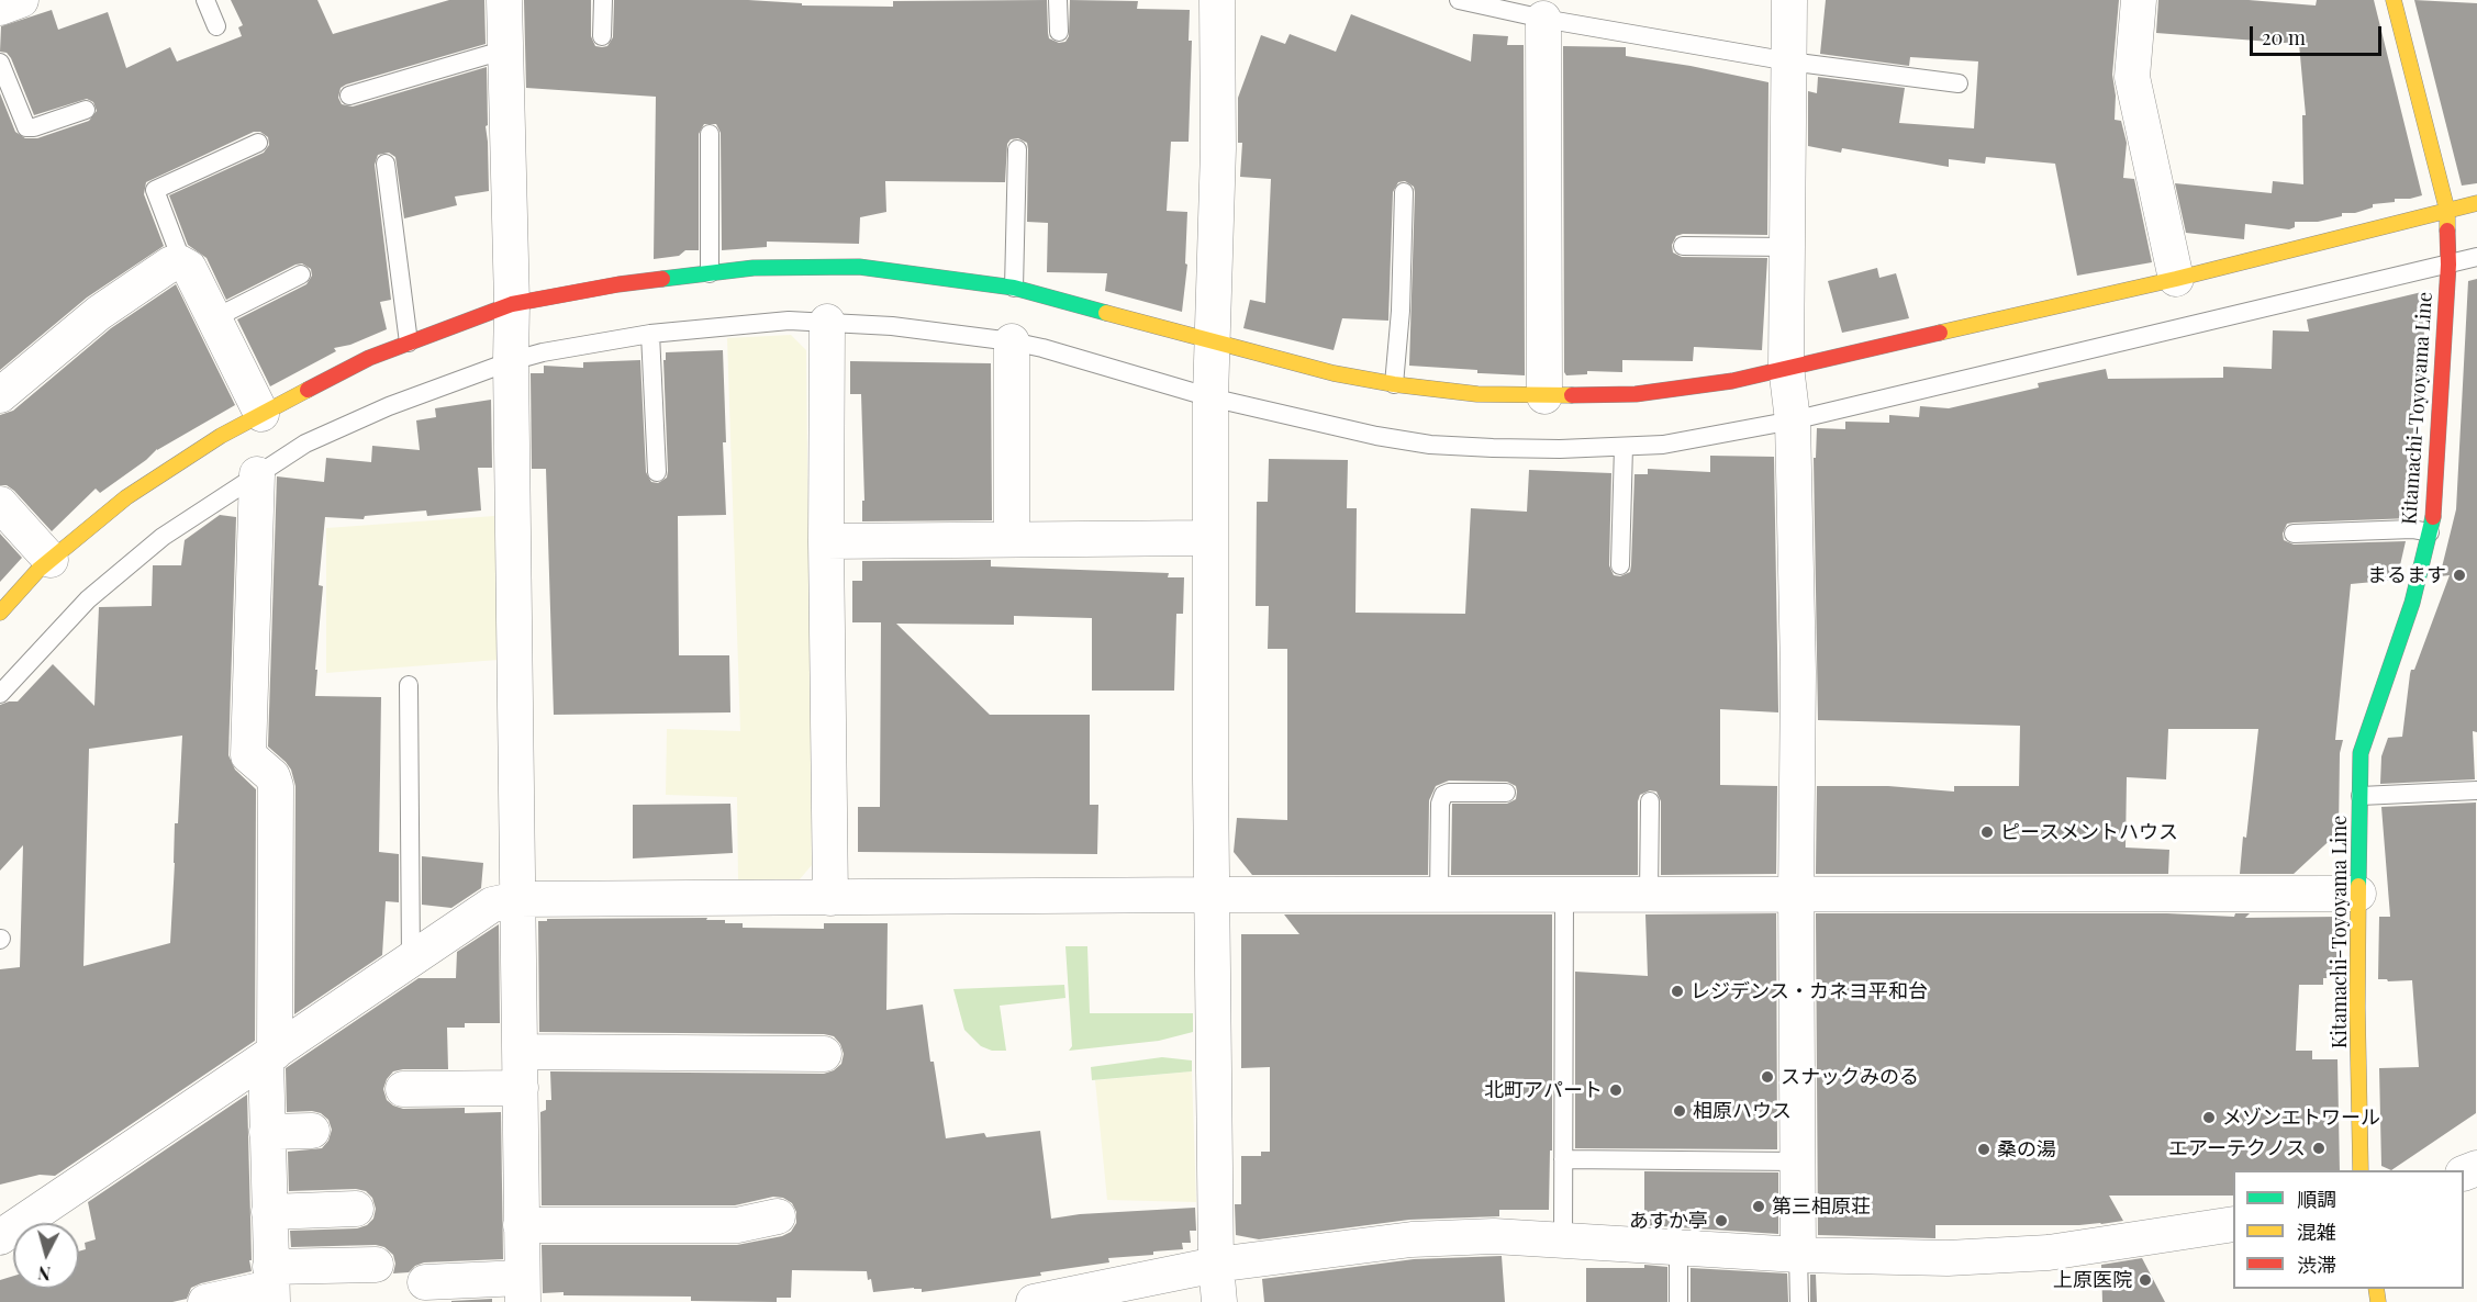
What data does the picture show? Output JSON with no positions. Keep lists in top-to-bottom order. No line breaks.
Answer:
{"streets":{"street":["Kitamachi-Toyoyama Line"]},"places":["まるます","ピースメントハウス","レジデンス・カネヨ平和台","スナックみのる","北町アパート","相原ハウス","メゾンエトワール","エアーテクノス","桑の湯","第三相原荘","あすか亭","上原医院"],"legend":["順調","混雑","渋滞"],"scale_bar":"20 m","north":"bottom"}
